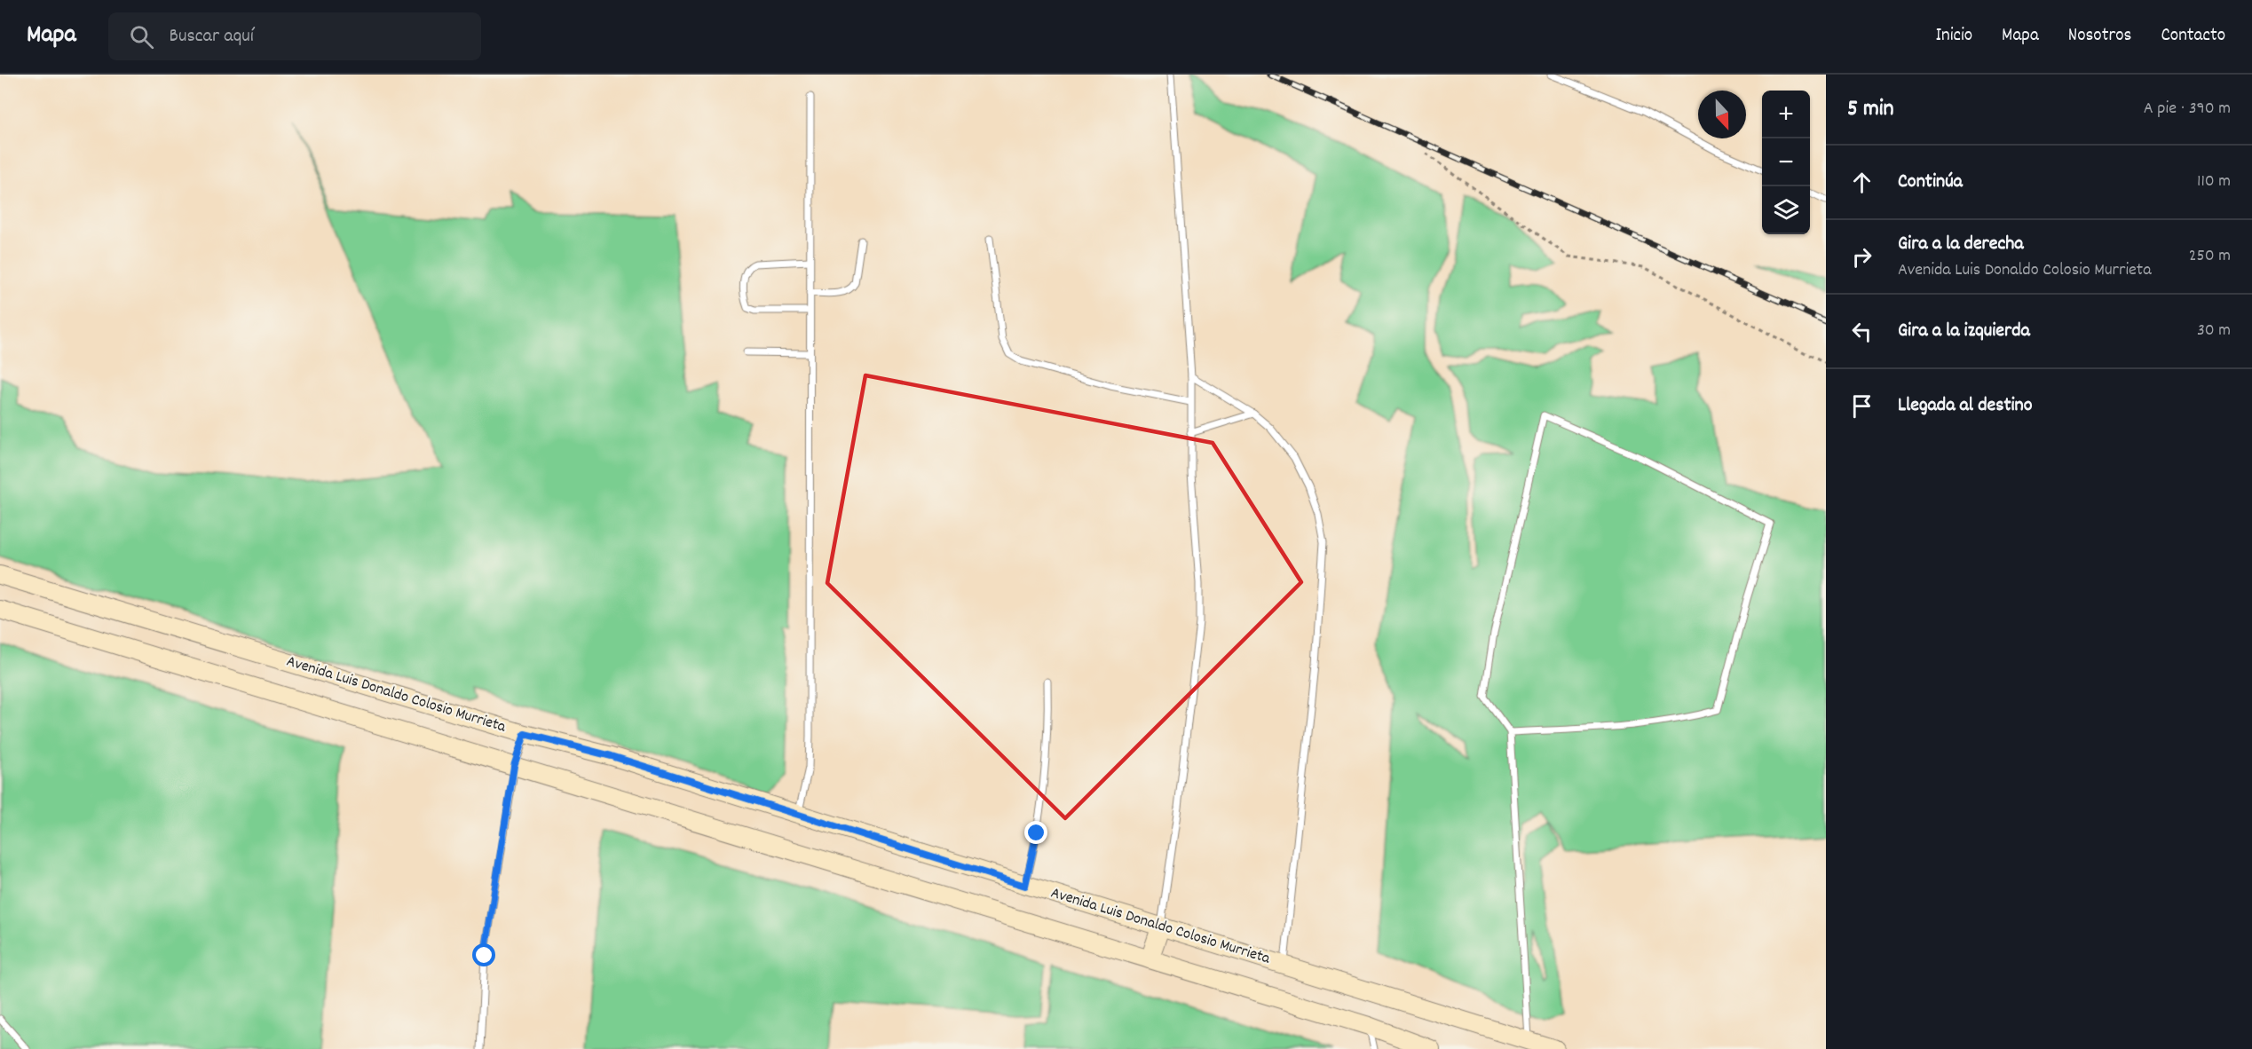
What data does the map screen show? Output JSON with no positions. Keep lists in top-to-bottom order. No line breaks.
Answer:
{"streets":{"main road":["Avenida Luis Donaldo Colosio Murrieta"]},"north":"bottom","page":{"header":"Mapa","search":"Buscar aquí","nav":["Inicio","Mapa","Nosotros","Contacto"],"heading":["5 min","A pie · 390 m"],"map_buttons":["+","−"],"list":[["Continúa","110 m"],["Gira a la derecha","Avenida Luis Donaldo Colosio Murrieta","250 m"],["Gira a la izquierda","30 m"],"Llegada al destino"]}}
